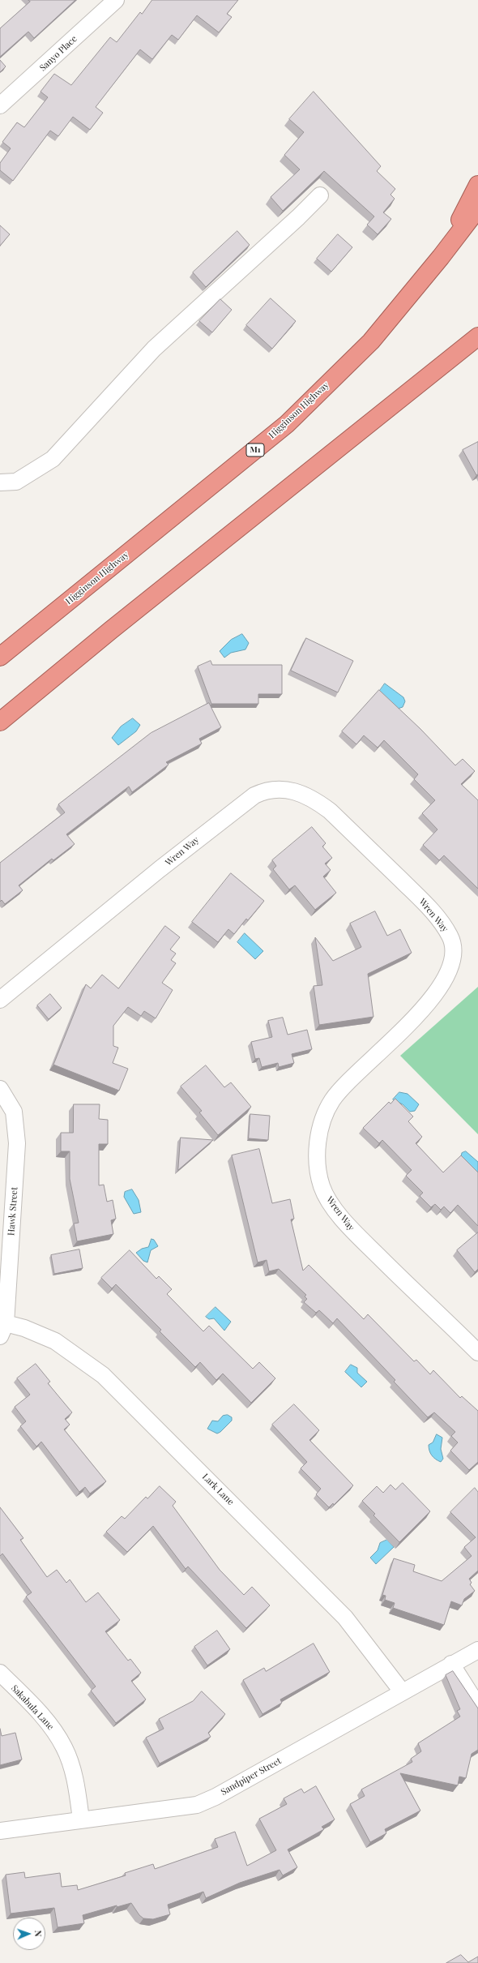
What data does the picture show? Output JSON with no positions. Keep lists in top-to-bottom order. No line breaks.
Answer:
{"streets":{"highway":["Higginson Highway","M1"],"street":["Sanyo Place","Wren Way","Hawk Street","Lark Lane","Sakabula Lane","Sandpiper Street"]},"crossings":[["Hawk Street","Lark Lane"],["Lark Lane","Sandpiper Street"],["Sakabula Lane","Sandpiper Street"]],"north":"right"}
